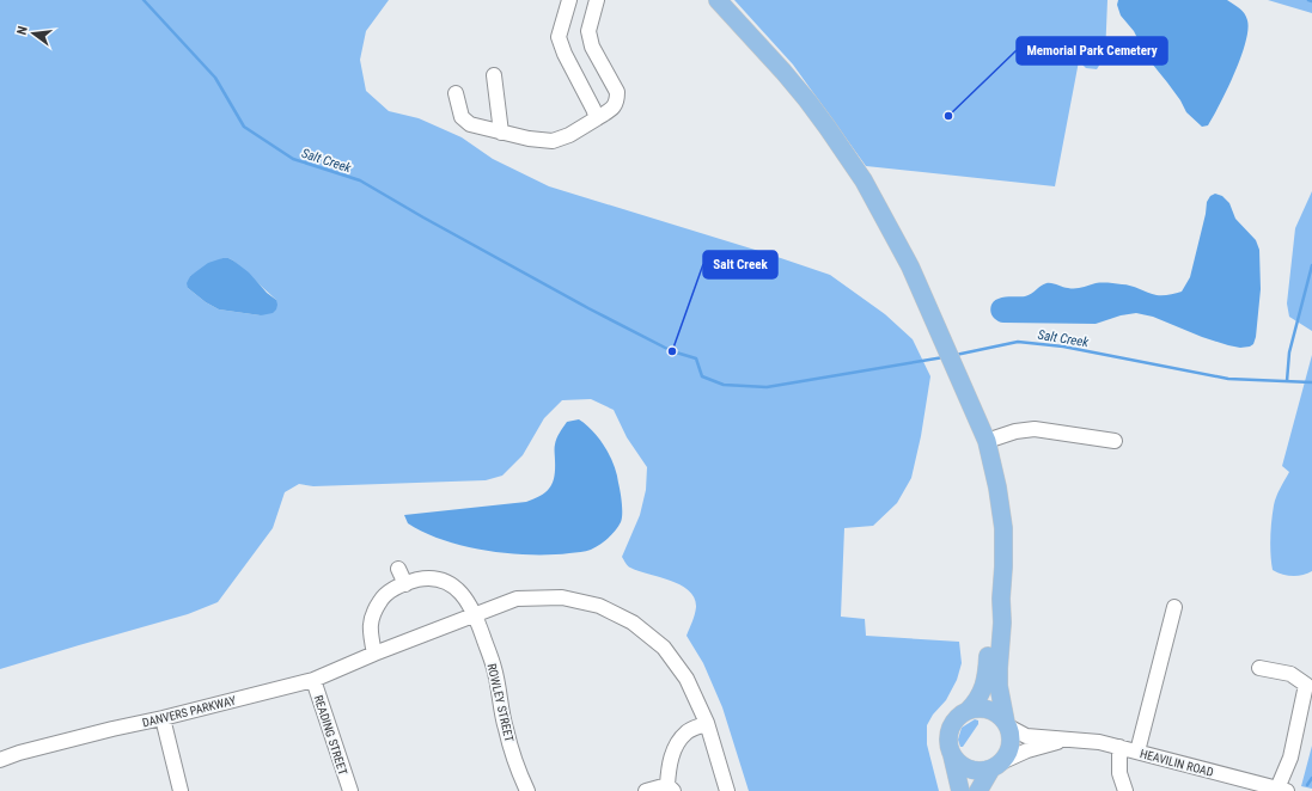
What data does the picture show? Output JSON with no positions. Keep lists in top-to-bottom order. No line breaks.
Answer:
{"streets":{"street":["ROWLEY STREET","DANVERS PARKWAY","READING STREET","HEAVILIN ROAD"]},"crossings":[["ROWLEY STREET","DANVERS PARKWAY"],["DANVERS PARKWAY","READING STREET"]],"water":["Salt Creek"],"places":["Memorial Park Cemetery","Salt Creek"],"north":"left"}
